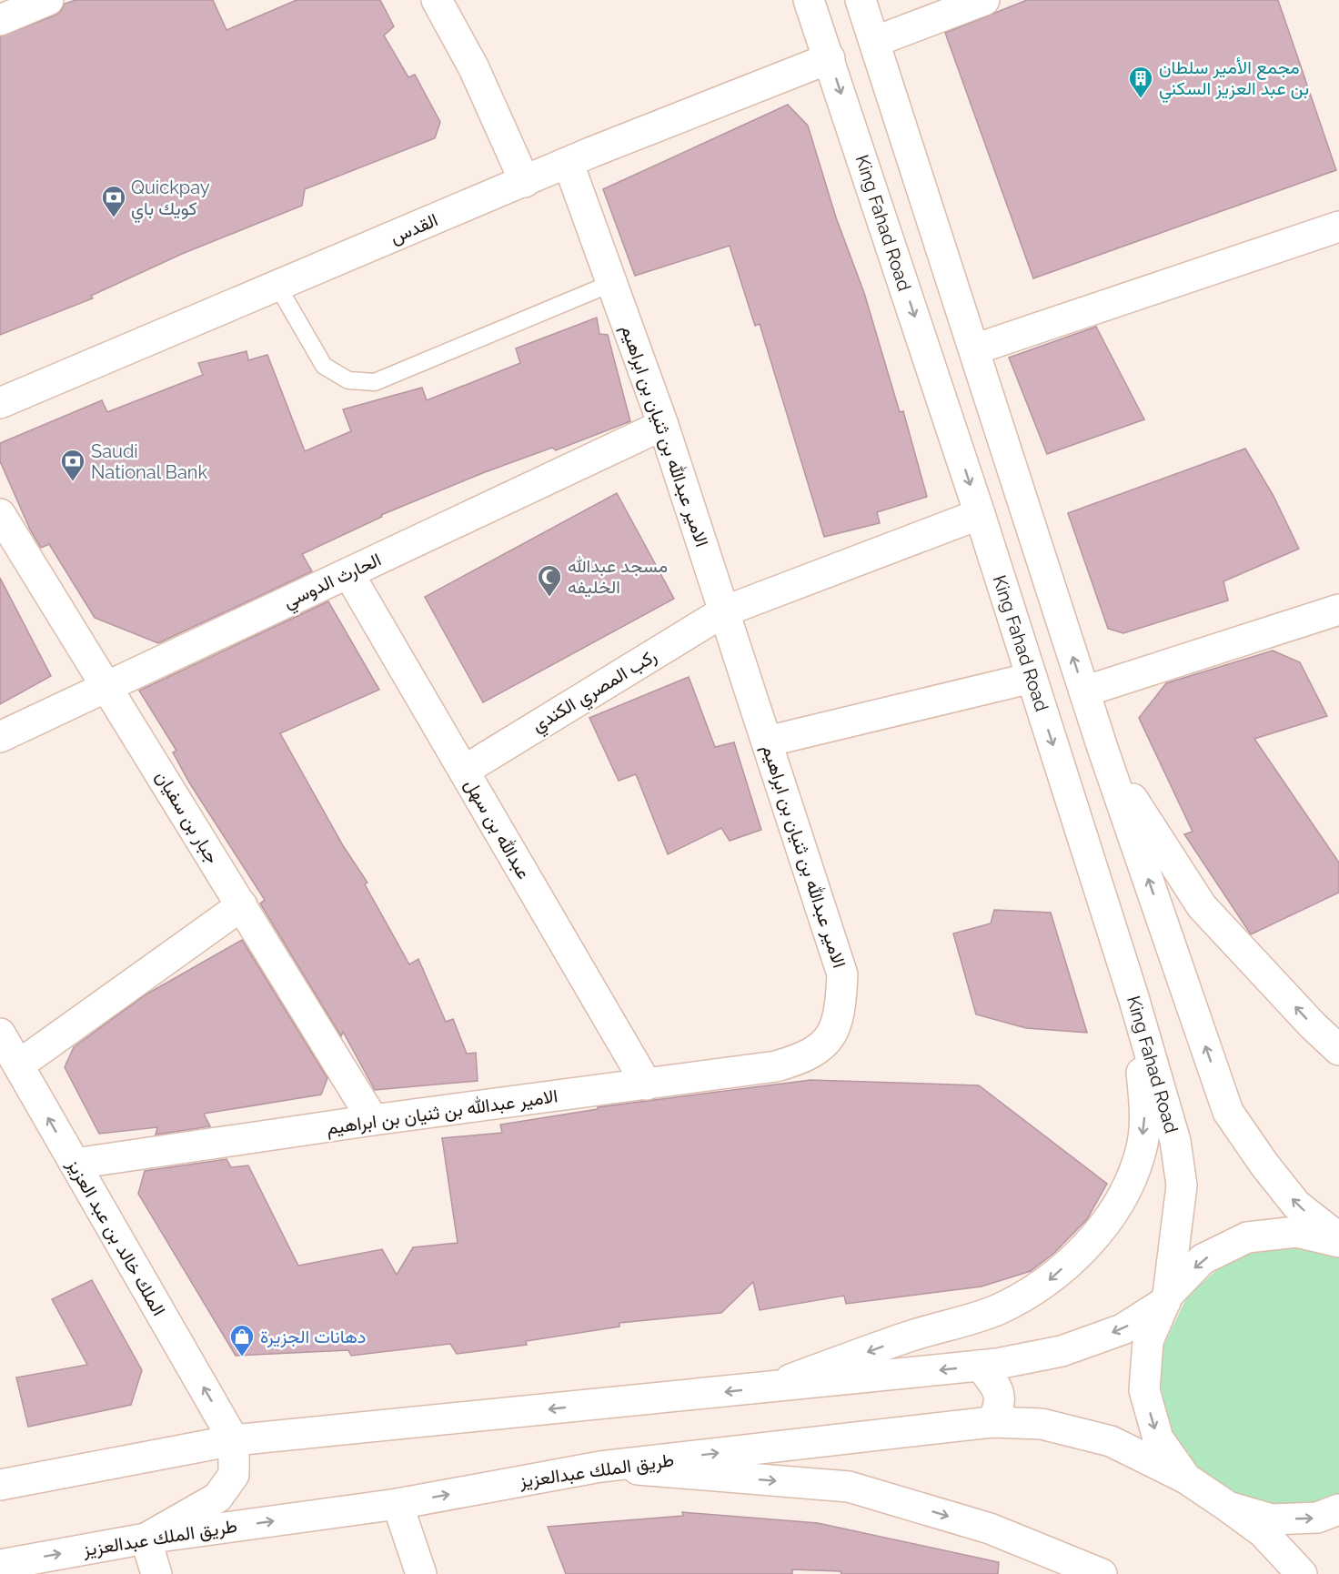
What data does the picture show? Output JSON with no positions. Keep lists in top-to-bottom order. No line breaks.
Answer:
{"streets":{"main road":["King Fahad Road","القدس","الامير عبدالله بن ثنيان بن ابراهيم","الحارث الدوسي","ركب المصري الكندي","جبار بن سفيان","عبدالله بن سهل","الملك خالد بن عبد العزيز","طريق الملك عبدالعزيز"]},"crossings":[["King Fahad Road","القدس"],["King Fahad Road","ركب المصري الكندي"],["القدس","الامير عبدالله بن ثنيان بن ابراهيم"],["الامير عبدالله بن ثنيان بن ابراهيم","الحارث الدوسي"],["الامير عبدالله بن ثنيان بن ابراهيم","ركب المصري الكندي"],["الامير عبدالله بن ثنيان بن ابراهيم","جبار بن سفيان"],["الامير عبدالله بن ثنيان بن ابراهيم","عبدالله بن سهل"],["الامير عبدالله بن ثنيان بن ابراهيم","الملك خالد بن عبد العزيز"],["الحارث الدوسي","جبار بن سفيان"],["الحارث الدوسي","عبدالله بن سهل"],["ركب المصري الكندي","عبدالله بن سهل"]],"one_way":["الملك خالد بن عبد العزيز"],"places":{"building":["مجمع الأمير سلطان بن عبد العزيز السكني"],"bank":["Quickpay كويك باي","Saudi National Bank"],"mosque":["مسجد عبدالله الخليفه"],"shop":["دهانات الجزيرة"]}}
